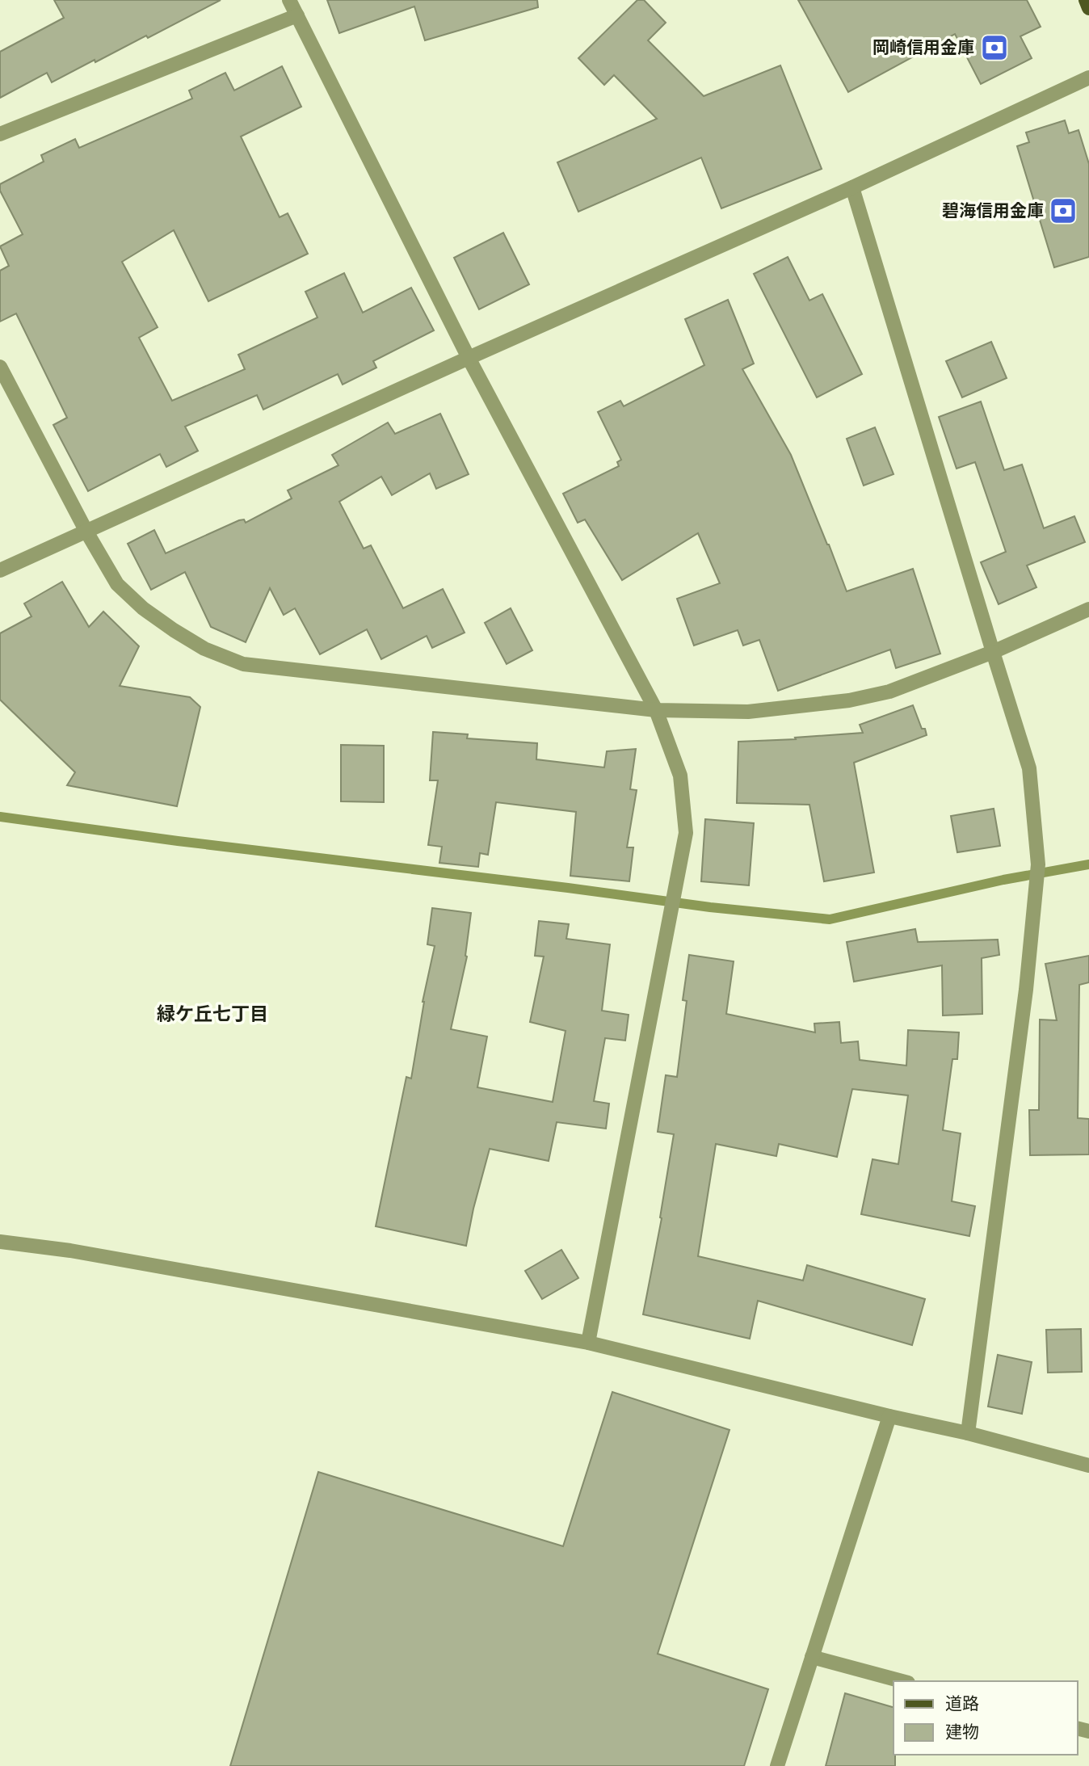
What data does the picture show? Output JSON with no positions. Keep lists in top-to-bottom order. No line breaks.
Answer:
{"districts":["緑ケ丘七丁目"],"places":{"bank":["岡崎信用金庫","碧海信用金庫"]},"legend":["道路","建物"]}
